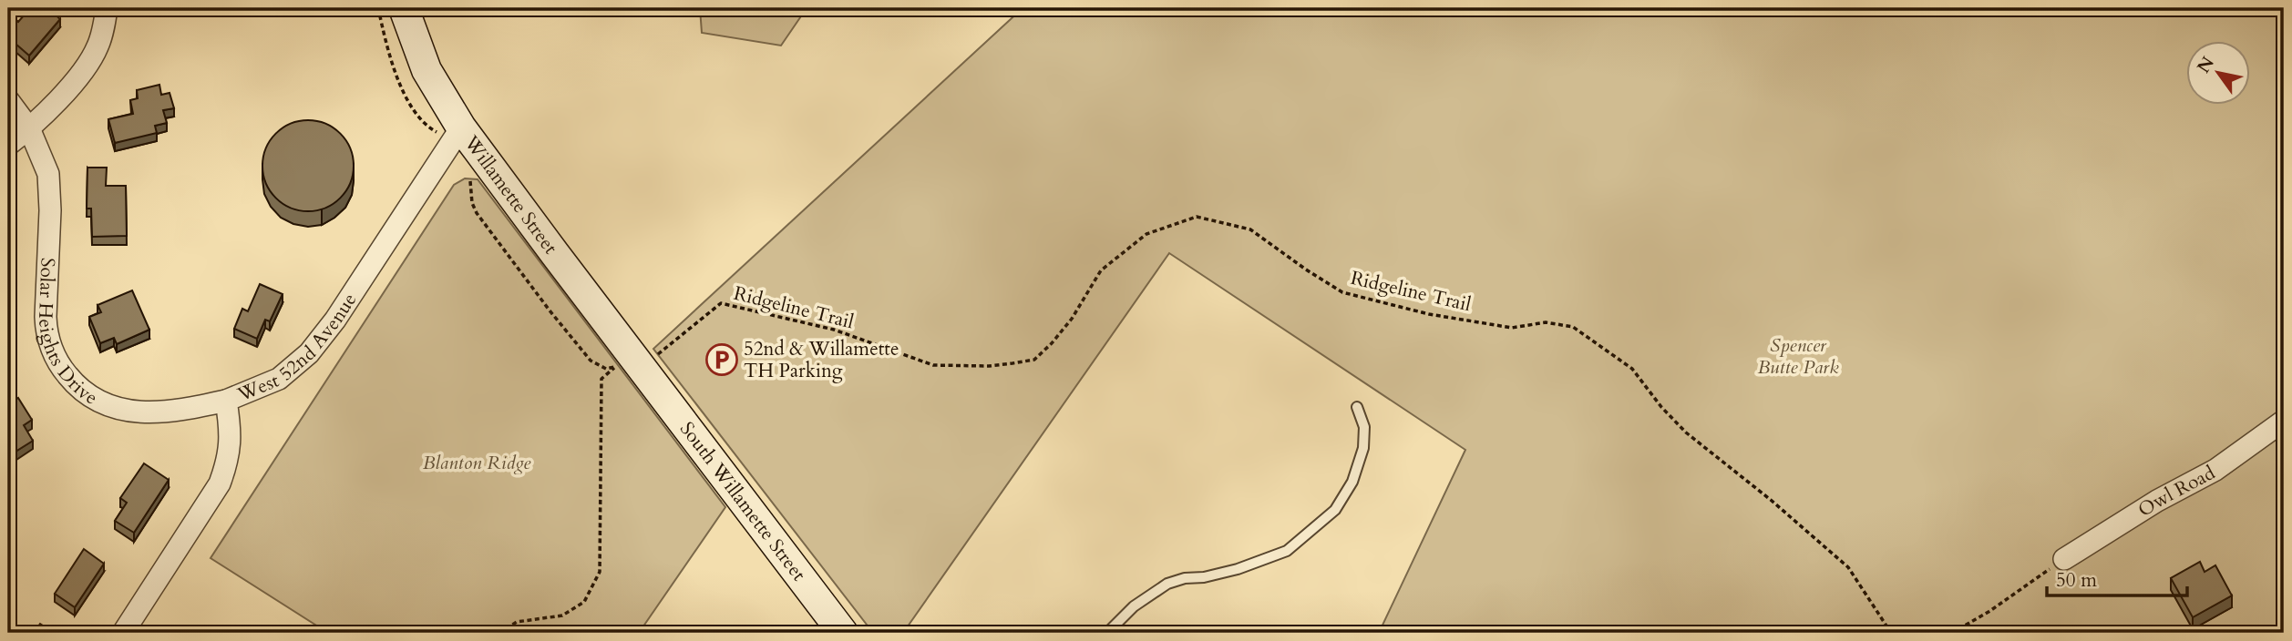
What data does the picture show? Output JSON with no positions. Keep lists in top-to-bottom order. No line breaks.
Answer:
{"streets":{"main road":["Willamette Street","South Willamette Street"],"street":["Solar Heights Drive","West 52nd Avenue","Owl Road"],"path":["Ridgeline Trail"]},"crossings":[["Willamette Street","Ridgeline Trail"],["Willamette Street","West 52nd Avenue"],["Willamette Street","South Willamette Street"],["Ridgeline Trail","South Willamette Street"],["Solar Heights Drive","West 52nd Avenue"]],"parks":["Spencer Butte Park","Blanton Ridge"],"places":{"parking":["52nd & Willamette TH Parking"]},"scale_bar":"50 m","north":"top left"}
